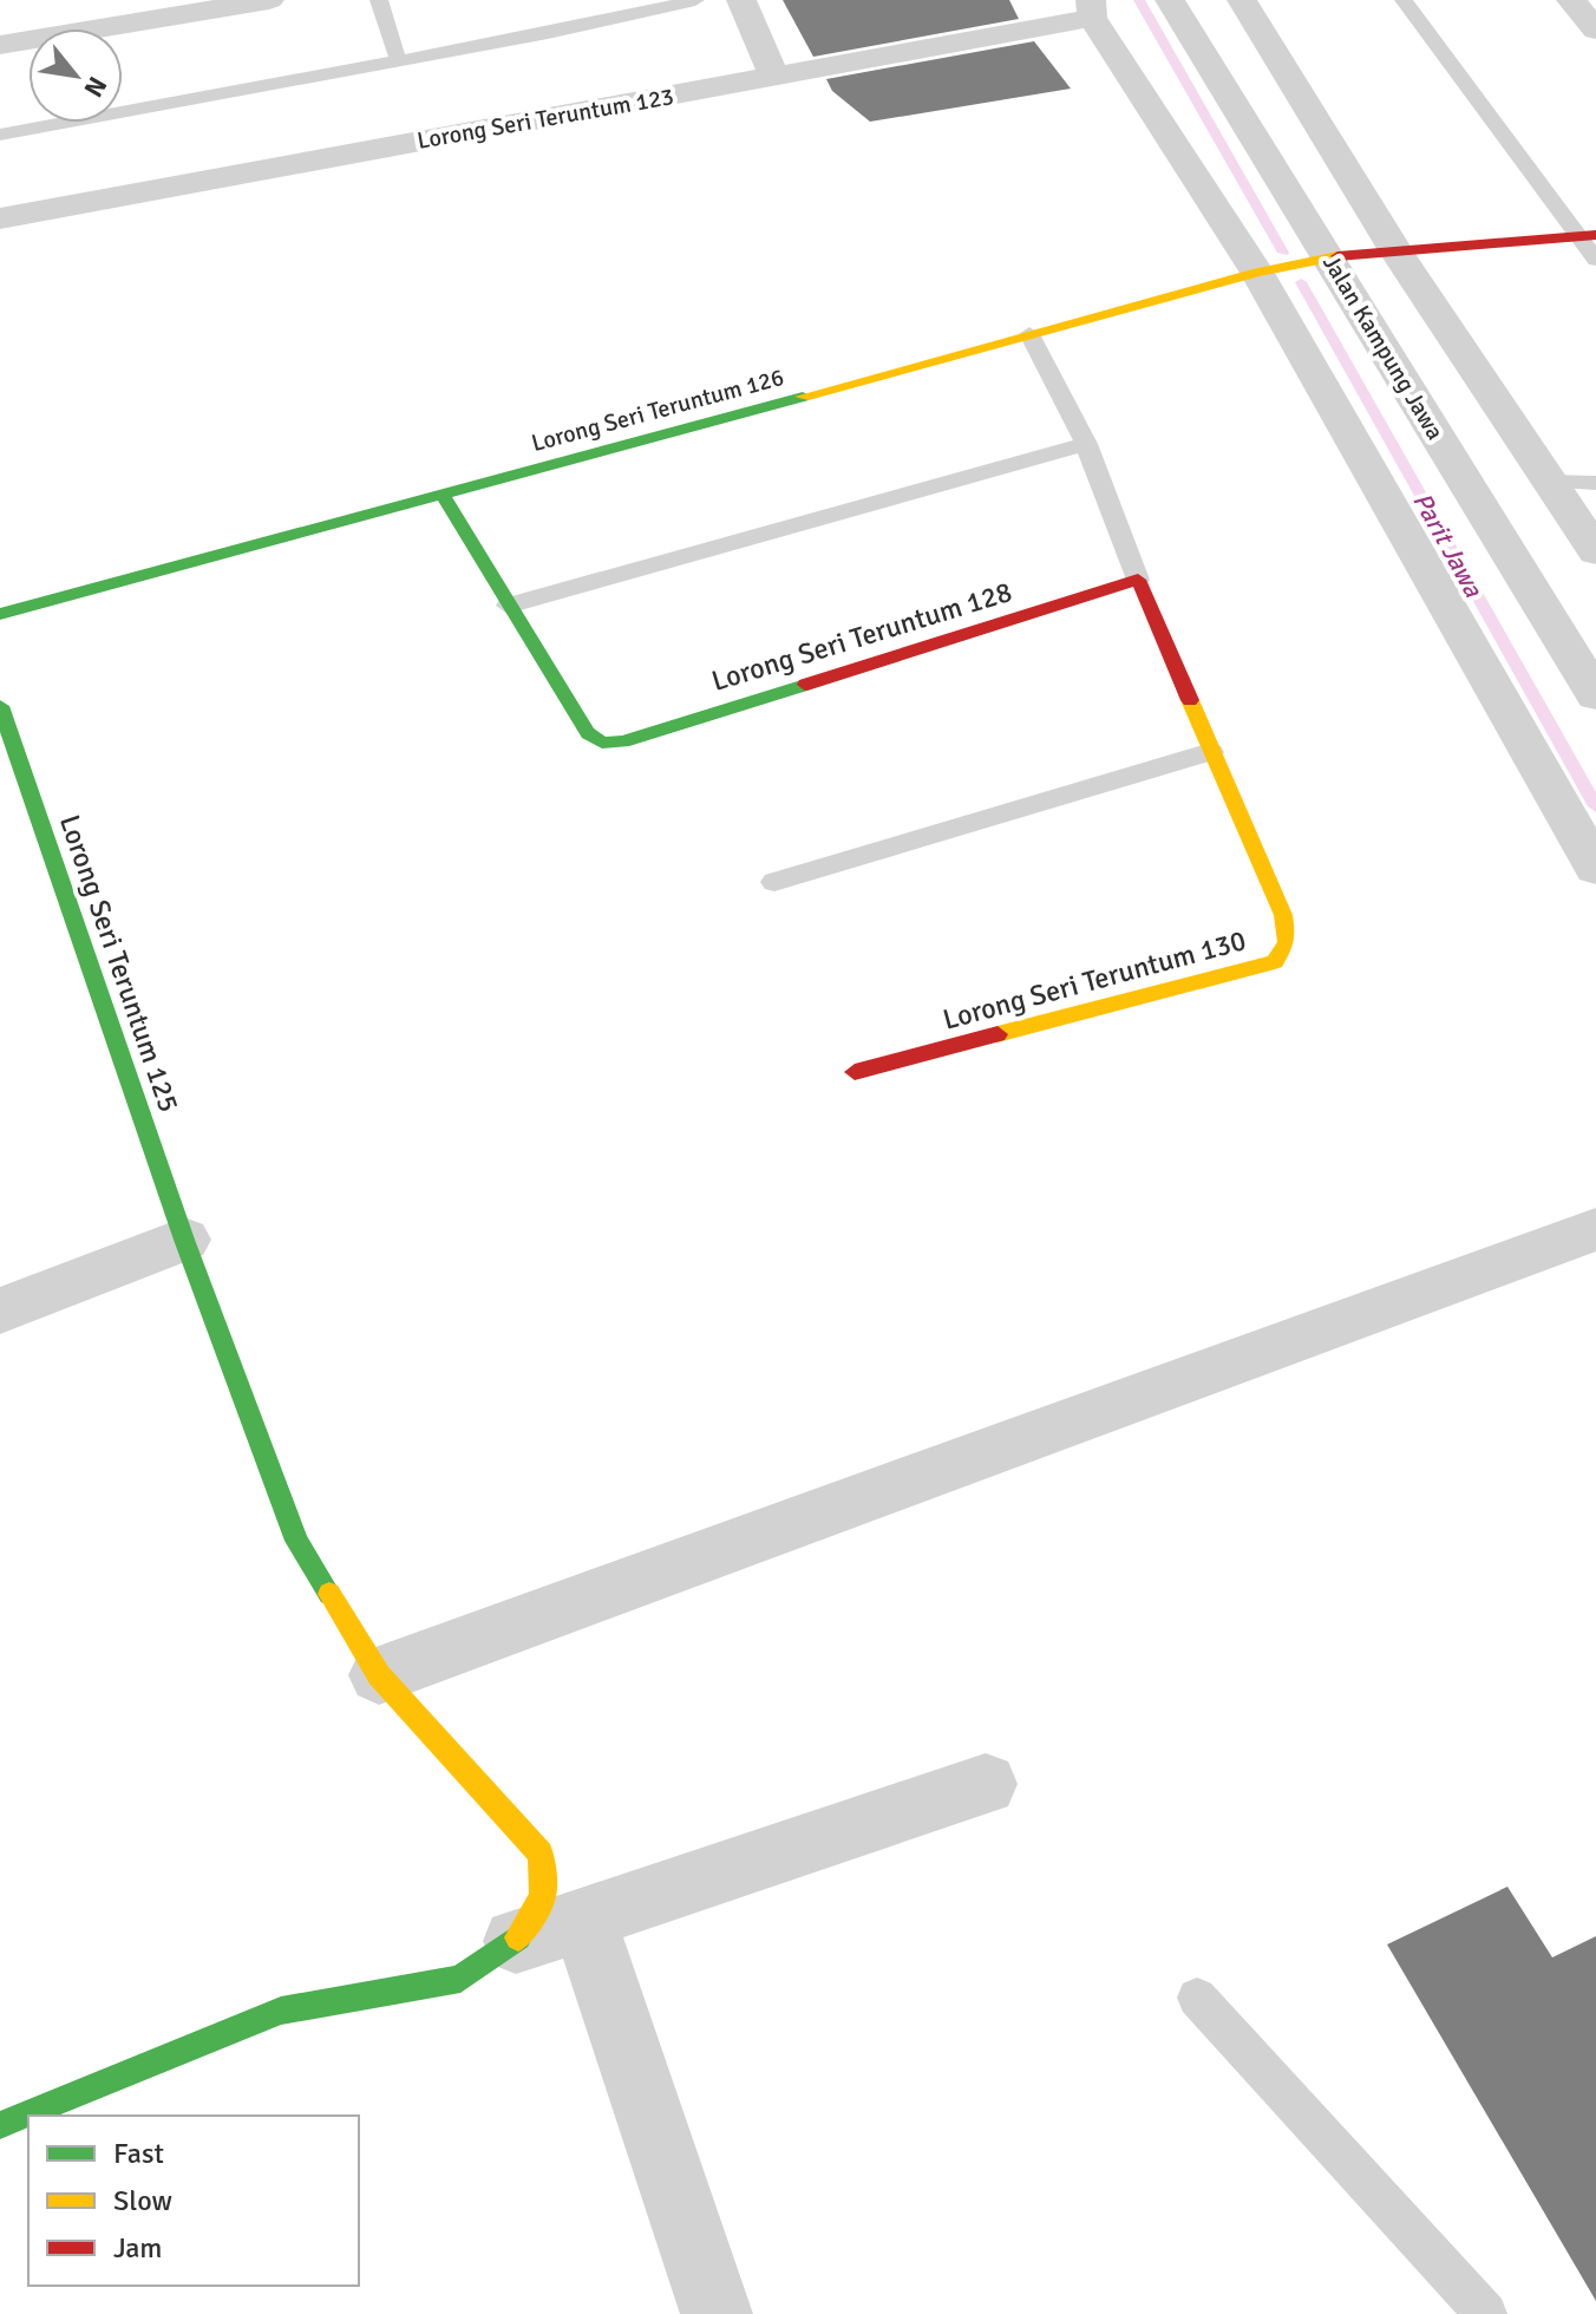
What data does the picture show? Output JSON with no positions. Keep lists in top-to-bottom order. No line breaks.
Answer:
{"streets":{"street":["Lorong Seri Teruntum 123","Jalan Kampung Jawa","Lorong Seri Teruntum 126","Lorong Seri Teruntum 128","Lorong Seri Teruntum 125","Lorong Seri Teruntum 130"]},"crossings":[["Jalan Kampung Jawa","Lorong Seri Teruntum 126"],["Lorong Seri Teruntum 128","Lorong Seri Teruntum 130"]],"water":["Parit Jawa"],"legend":["Fast","Slow","Jam"],"north":"bottom right"}
